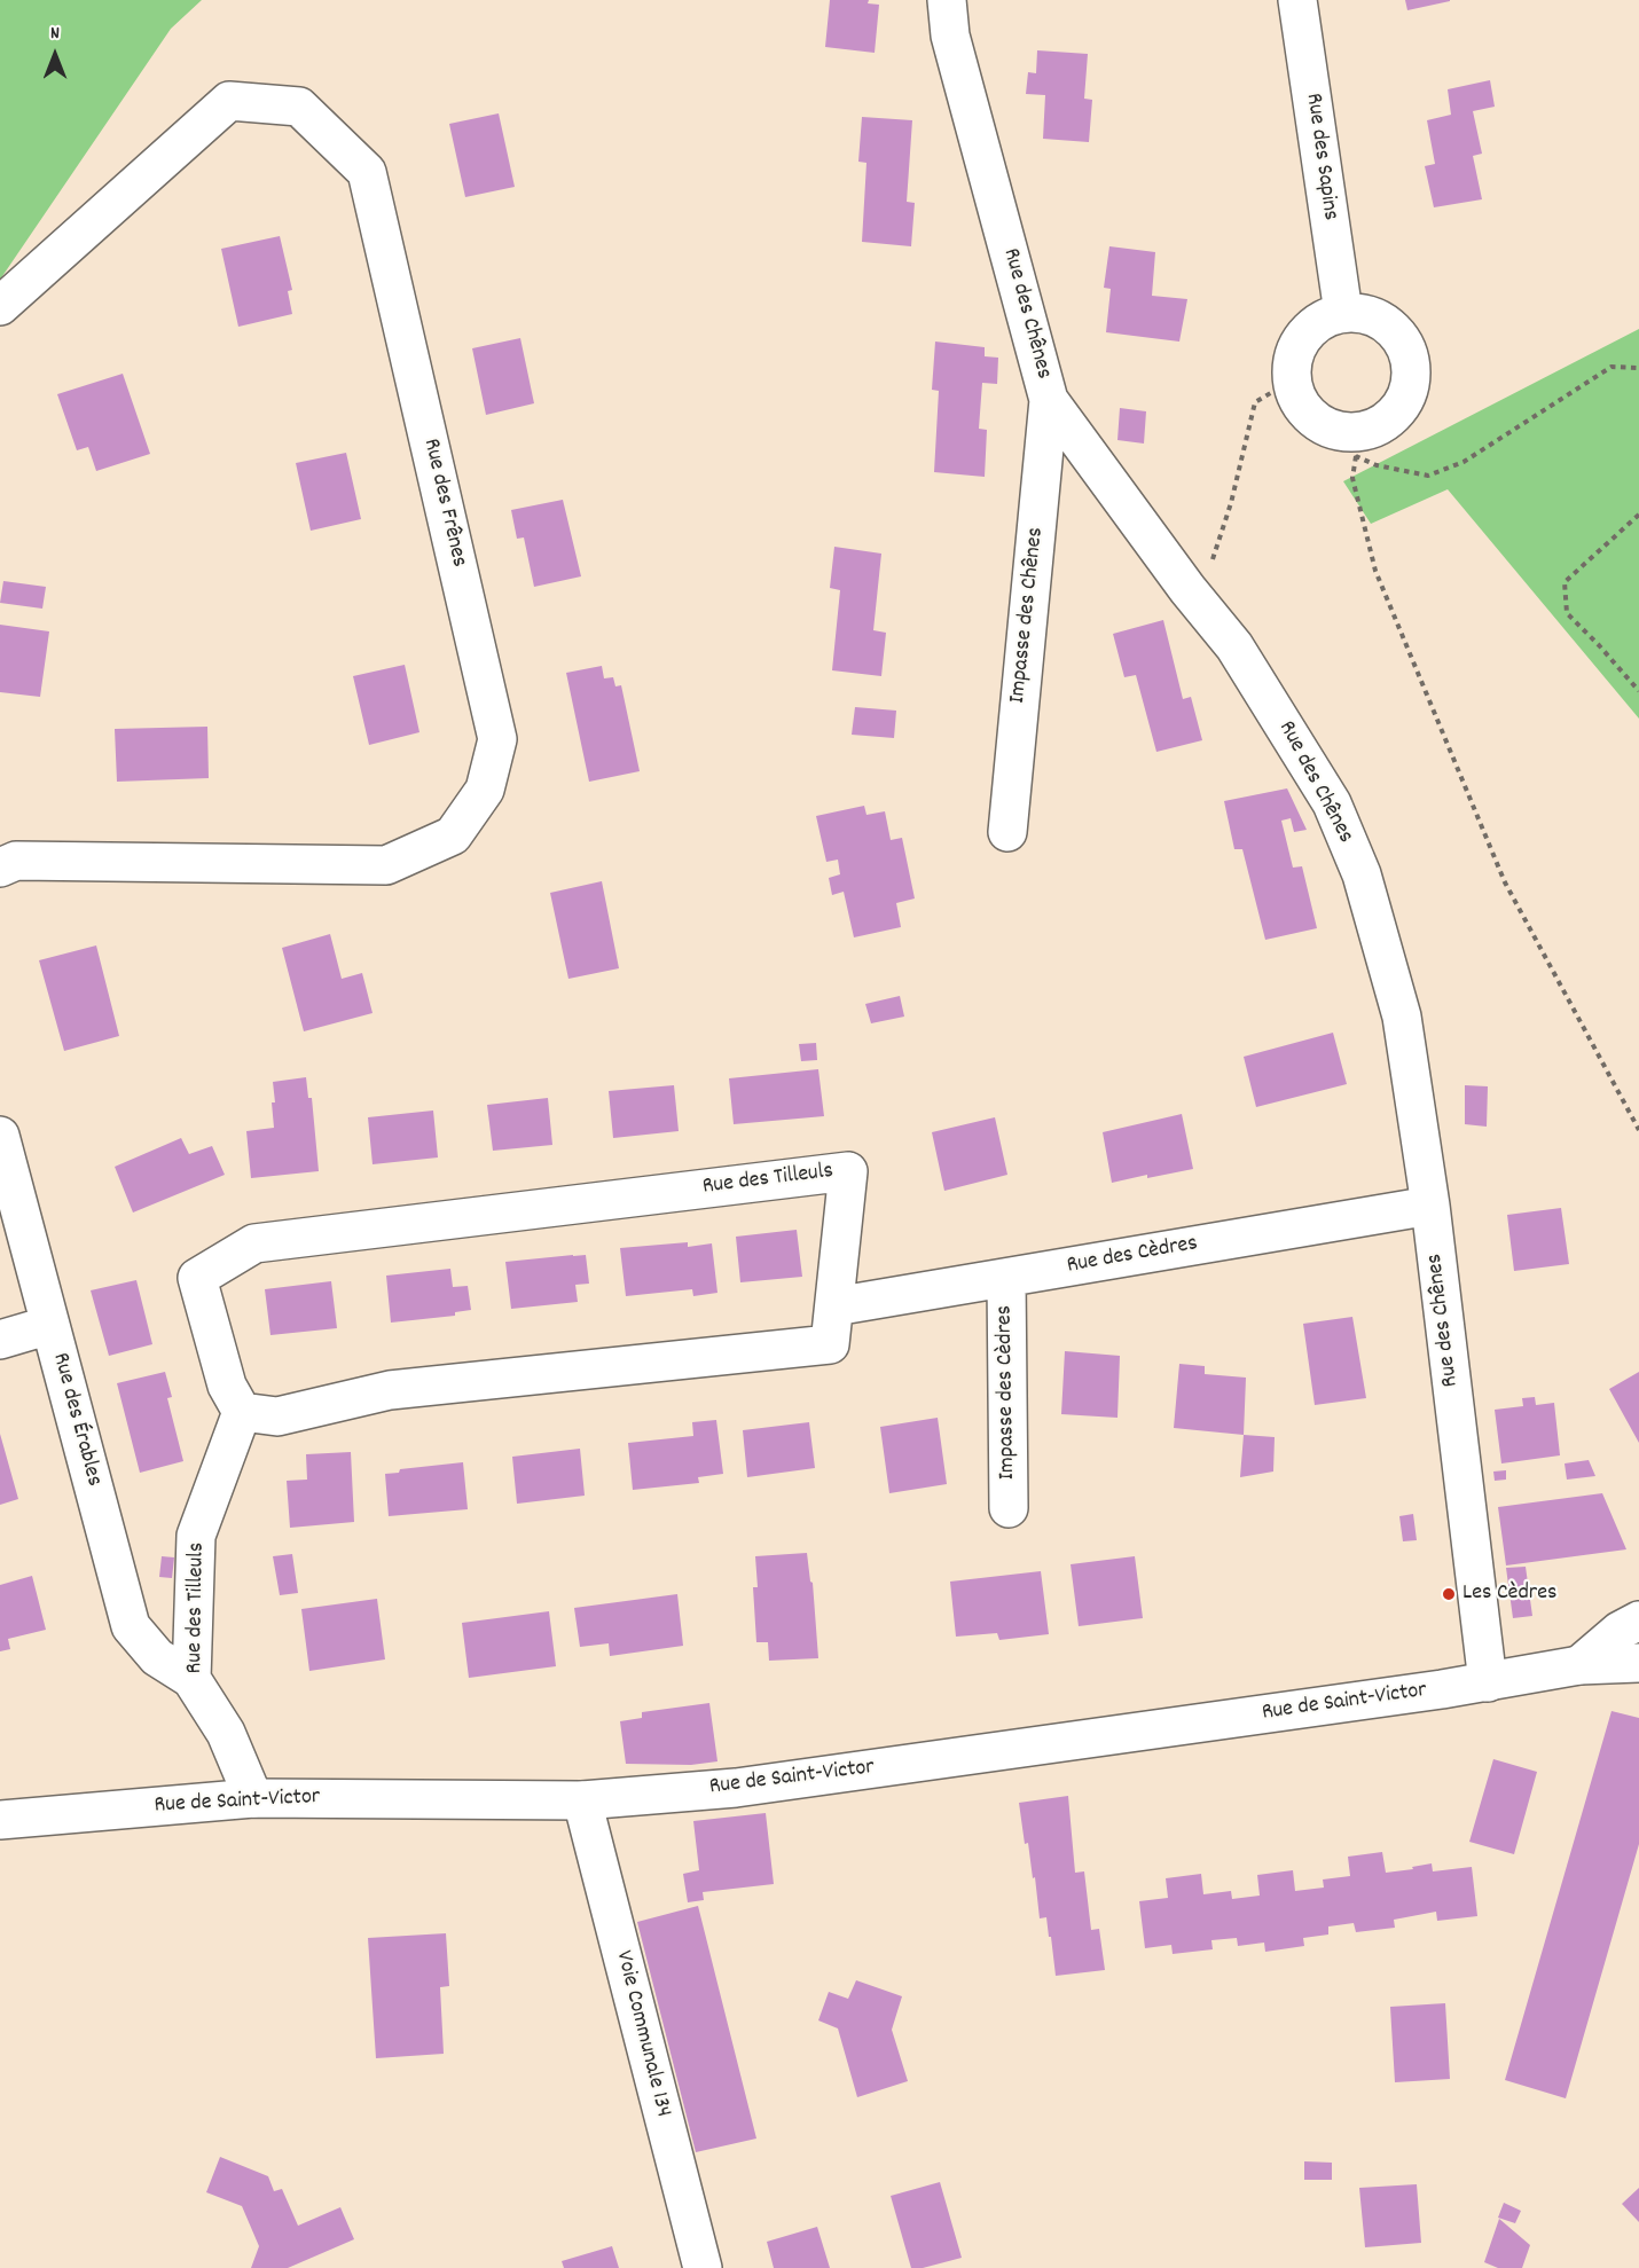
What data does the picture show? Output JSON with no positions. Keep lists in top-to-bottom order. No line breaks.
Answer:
{"streets":{"street":["Rue des Sapins","Rue des Chênes","Rue des Frênes","Impasse des Chênes","Rue des Tilleuls","Rue des Cèdres","Impasse des Cèdres","Rue des Érables","Rue de Saint-Victor","Voie Communale 134"]},"crossings":[["Rue des Chênes","Impasse des Chênes"],["Rue des Chênes","Rue des Cèdres"],["Rue des Chênes","Rue de Saint-Victor"],["Rue des Tilleuls","Rue des Cèdres"],["Rue des Tilleuls","Rue des Érables"],["Rue des Tilleuls","Rue de Saint-Victor"],["Rue des Cèdres","Impasse des Cèdres"],["Rue de Saint-Victor","Voie Communale 134"]],"places":["Les Cèdres"],"north":"top"}
